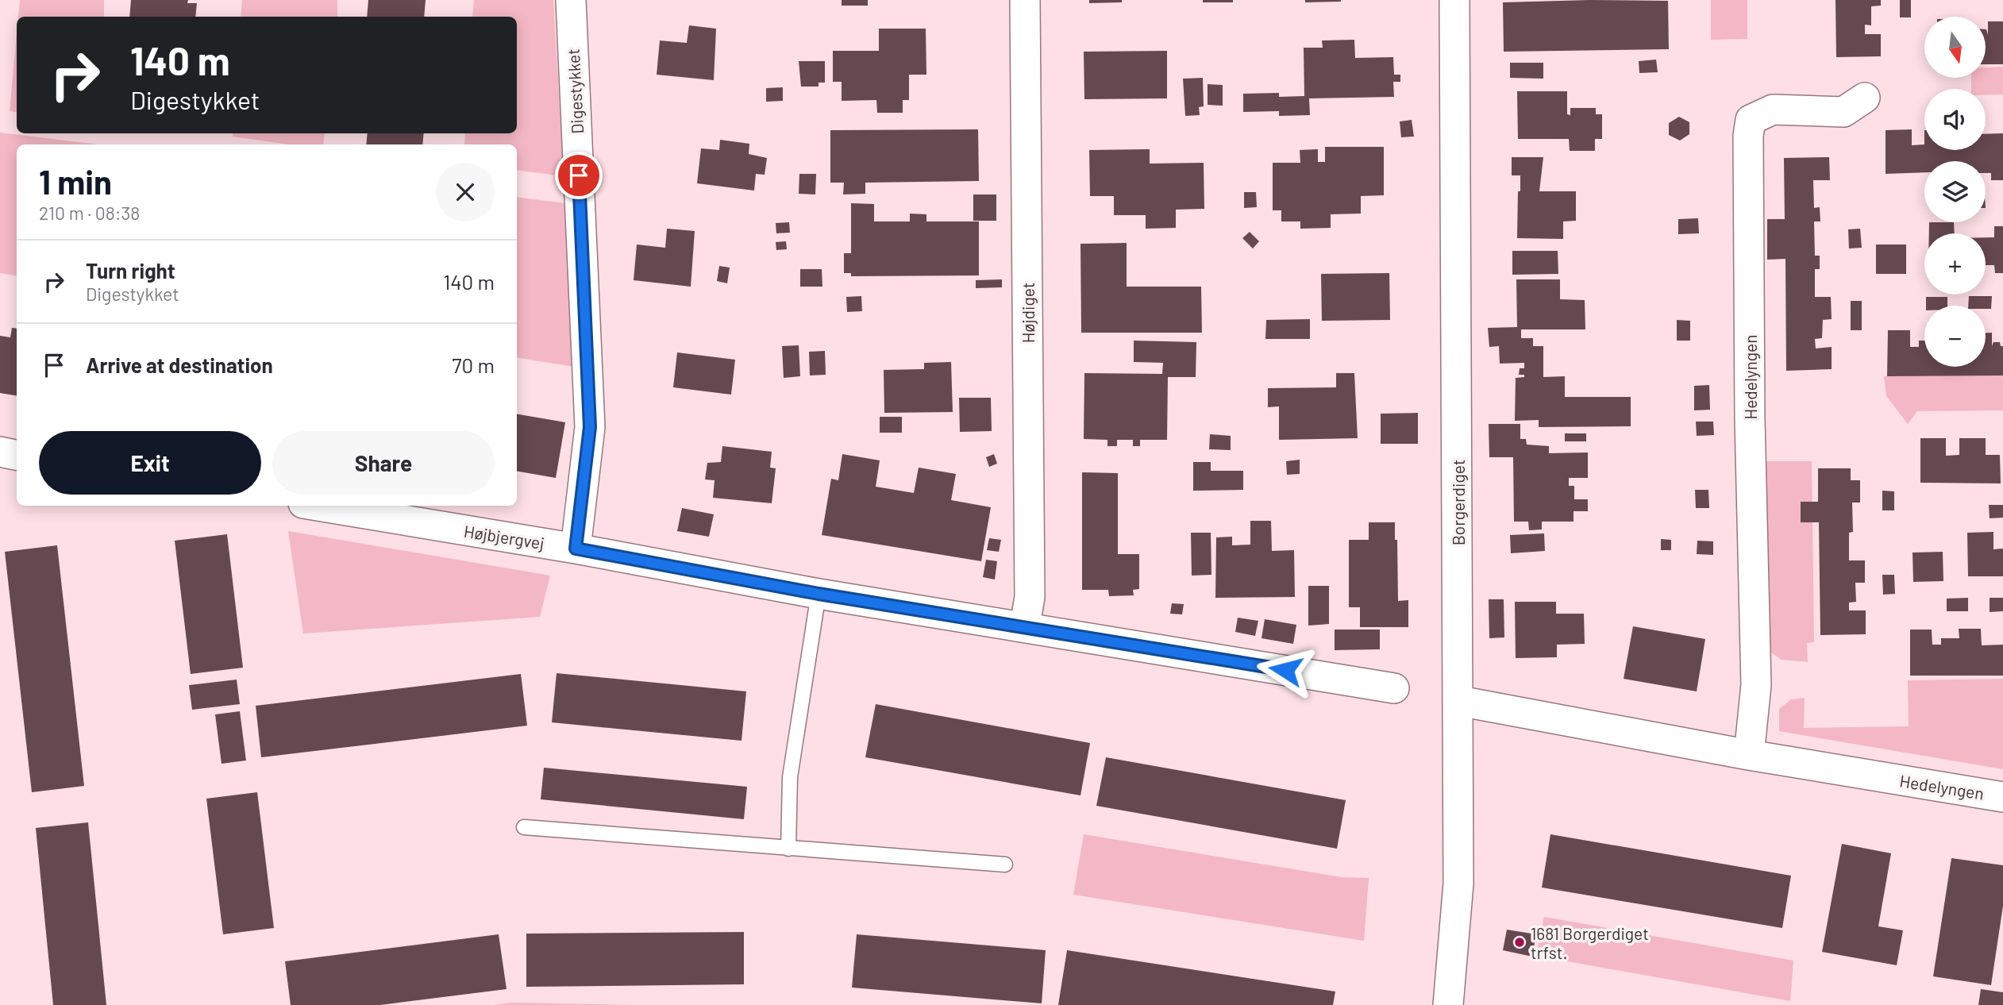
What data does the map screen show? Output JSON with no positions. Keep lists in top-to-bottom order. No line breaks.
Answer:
{"streets":{"street":["Digestykket","Højdiget","Hedelyngen","Borgerdiget","Højbjergvej"]},"crossings":[["Digestykket","Højbjergvej"],["Højdiget","Højbjergvej"],["Hedelyngen","Borgerdiget"]],"places":["1681 Borgerdiget trfst."],"north":"bottom","page":{"map_buttons":["+","−"],"turn":["140 m","Digestykket"],"heading":["1 min","210 m · 08:38"],"list":[{"name":"Turn right","note":"Digestykket","value":"140 m"},{"name":"Arrive at destination","value":"70 m"}],"buttons":["Exit","Share"]}}
